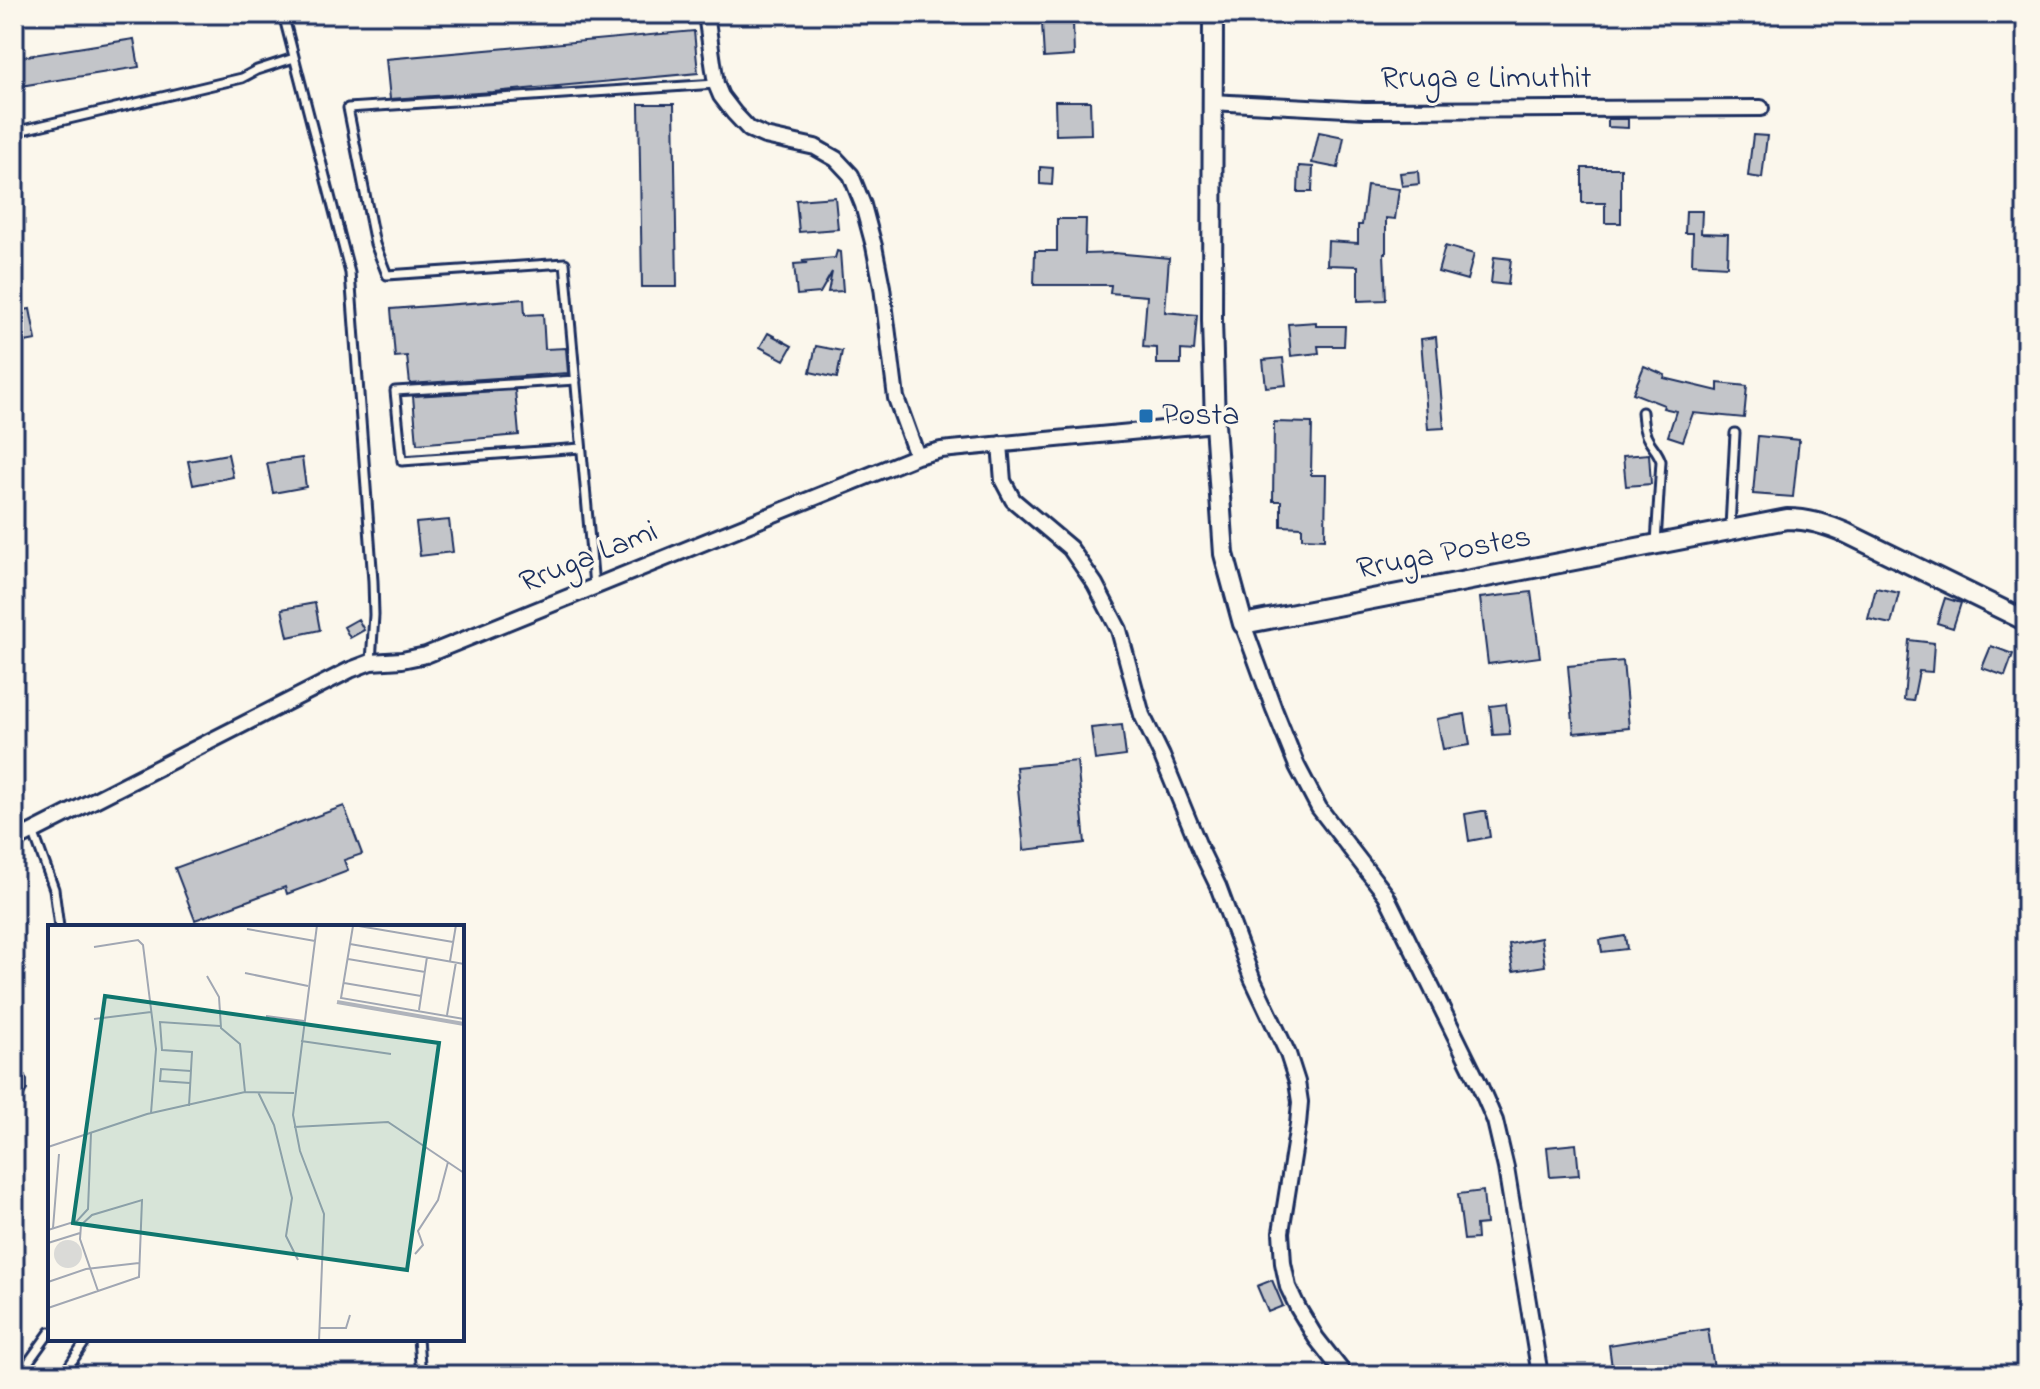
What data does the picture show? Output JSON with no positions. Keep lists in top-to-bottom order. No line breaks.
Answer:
{"streets":{"street":["Rruga e Limuthit","Rruga Postes","Rruga Lami"]},"places":{"transit":["Posta"]}}
